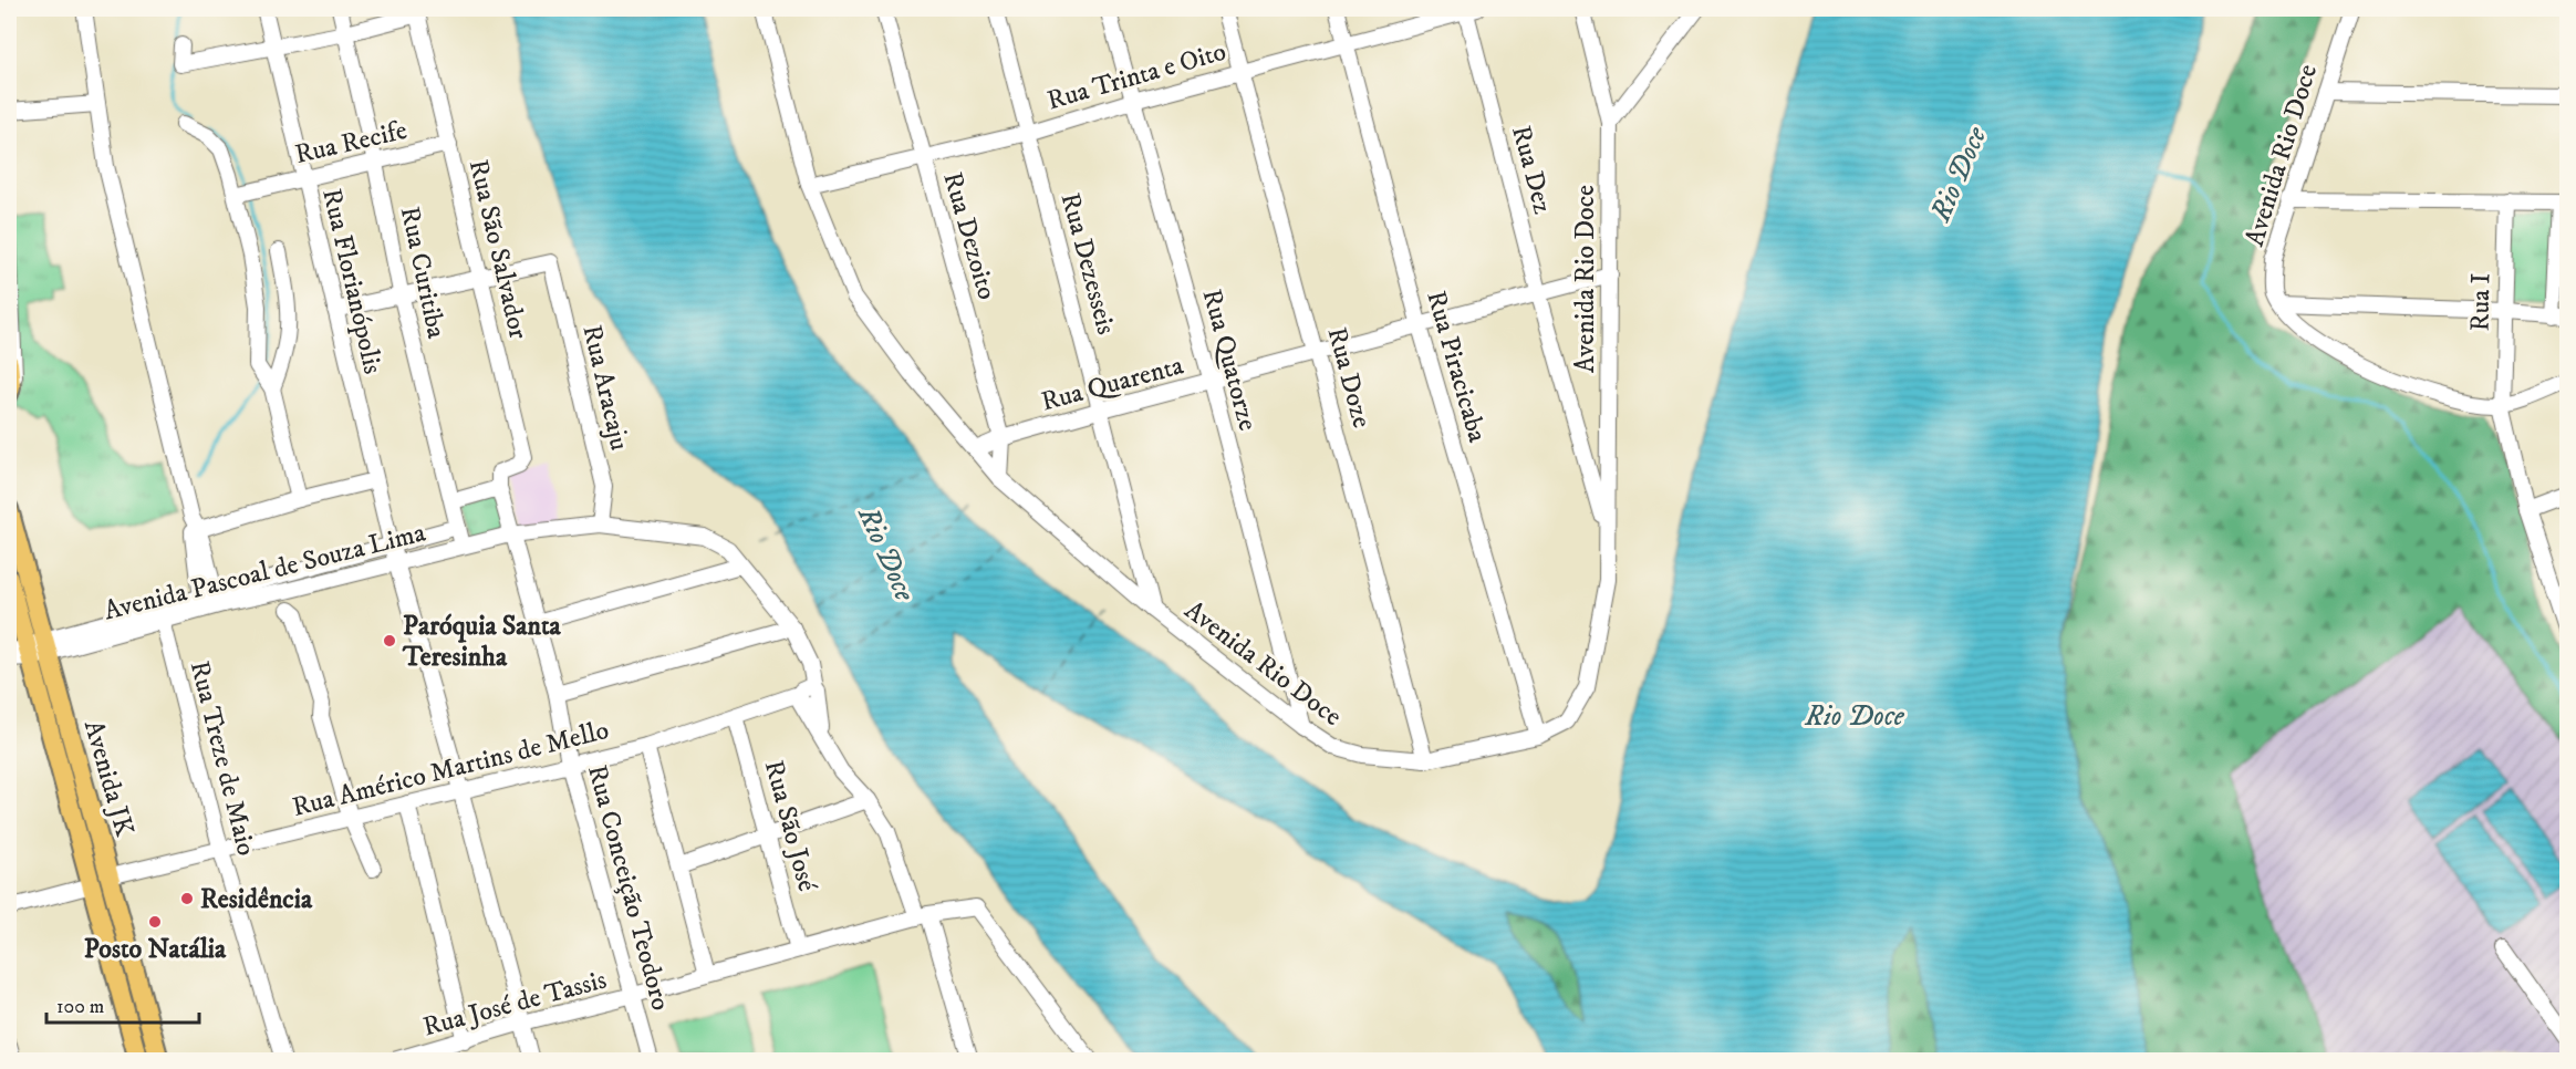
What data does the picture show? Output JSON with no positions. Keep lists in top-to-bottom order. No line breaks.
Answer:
{"streets":{"main road":["Avenida JK"],"street":["Rua Trinta e Oito","Rua Recife","Avenida Rio Doce","Rua Dez","Rua Dezoito","Rua São Salvador","Rua Dezesseis","Rua Curitiba","Rua Florianópolis","Rua I","Rua Quatorze","Rua Piracicaba","Rua Doze","Rua Quarenta","Rua Aracaju","Avenida Pascoal de Souza Lima","Rua Treze de Maio","Rua Américo Martins de Mello","Rua São José","Rua Conceição Teodoro","Rua José de Tassis"]},"crossings":[["Rua Trinta e Oito","Avenida Rio Doce"],["Rua Trinta e Oito","Rua Dez"],["Rua Trinta e Oito","Rua Dezoito"],["Rua Trinta e Oito","Rua Dezesseis"],["Rua Trinta e Oito","Rua Quatorze"],["Rua Trinta e Oito","Rua Piracicaba"],["Rua Trinta e Oito","Rua Doze"],["Rua Recife","Rua São Salvador"],["Rua Recife","Rua Curitiba"],["Rua Recife","Rua Florianópolis"],["Avenida Rio Doce","Rua Dez"],["Avenida Rio Doce","Rua Dezoito"],["Avenida Rio Doce","Rua Dezesseis"],["Avenida Rio Doce","Rua Quatorze"],["Avenida Rio Doce","Rua Piracicaba"],["Avenida Rio Doce","Rua Doze"],["Avenida Rio Doce","Rua Quarenta"],["Rua Dez","Rua Quarenta"],["Rua Dezoito","Rua Quarenta"],["Rua São Salvador","Rua Aracaju"],["Rua São Salvador","Rua Conceição Teodoro"],["Rua Dezesseis","Rua Quarenta"],["Rua Curitiba","Avenida Pascoal de Souza Lima"],["Rua Florianópolis","Avenida Pascoal de Souza Lima"],["Rua Florianópolis","Rua Américo Martins de Mello"],["Rua Florianópolis","Rua José de Tassis"],["Rua Quatorze","Rua Quarenta"],["Rua Piracicaba","Rua Quarenta"],["Rua Doze","Rua Quarenta"],["Rua Aracaju","Avenida Pascoal de Souza Lima"],["Avenida Pascoal de Souza Lima","Rua Treze de Maio"],["Avenida Pascoal de Souza Lima","Avenida JK"],["Avenida Pascoal de Souza Lima","Rua Conceição Teodoro"],["Rua Treze de Maio","Rua Américo Martins de Mello"],["Rua Américo Martins de Mello","Avenida JK"],["Rua Américo Martins de Mello","Rua São José"],["Rua Américo Martins de Mello","Rua Conceição Teodoro"],["Rua São José","Rua José de Tassis"],["Rua Conceição Teodoro","Rua José de Tassis"]],"water":["Rio Doce"],"places":["Paróquia Santa Teresinha","Residência","Posto Natália"],"scale_bar":"100 m"}
